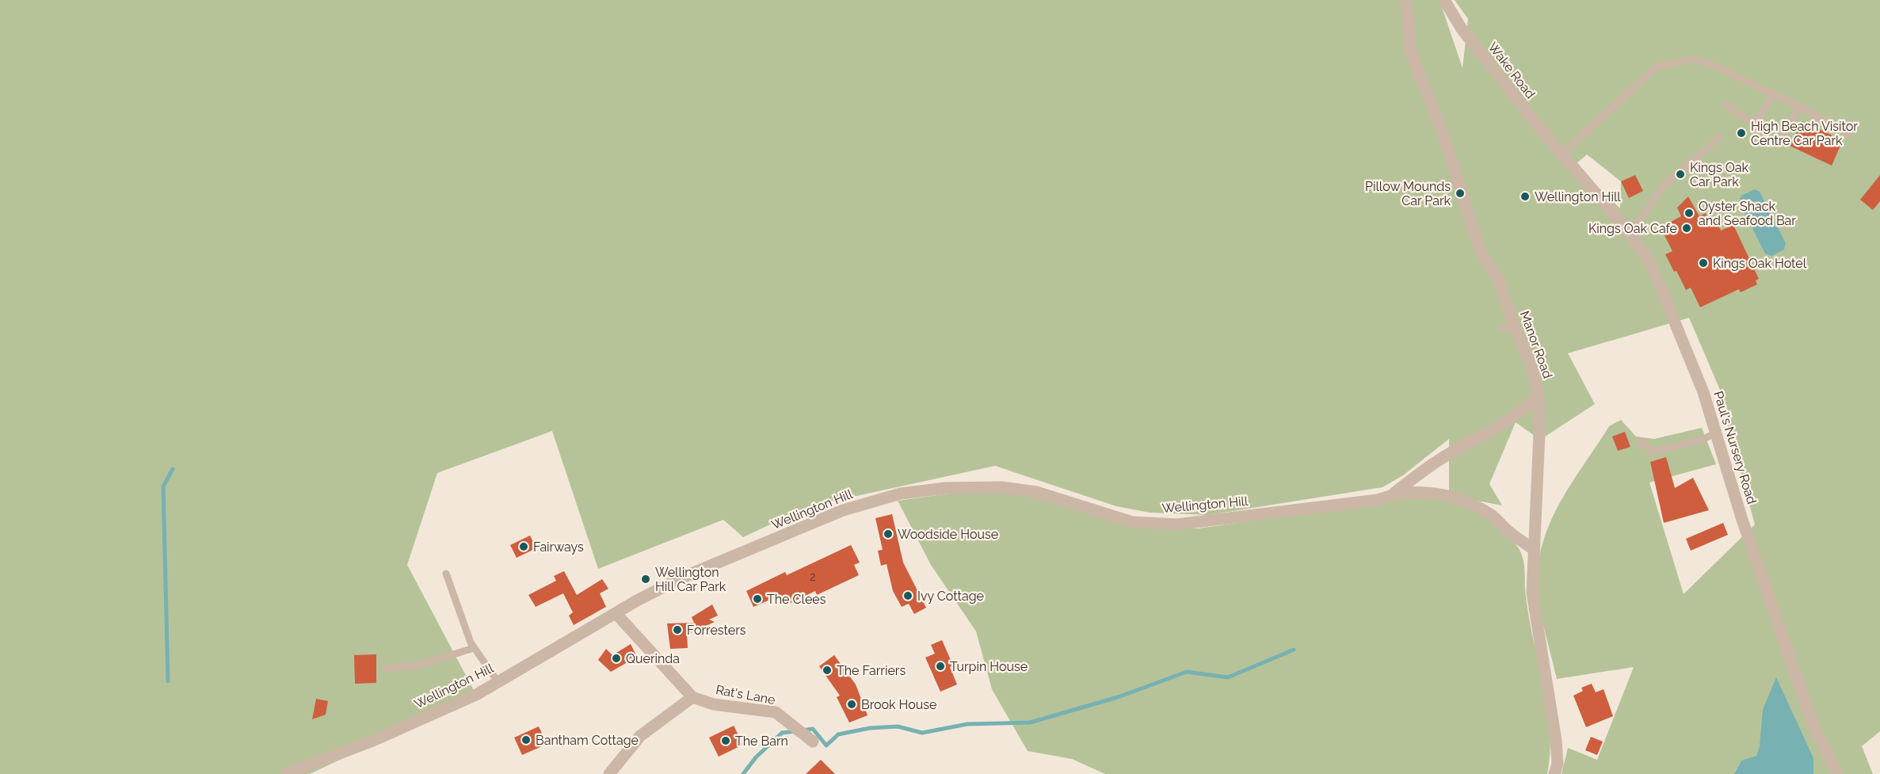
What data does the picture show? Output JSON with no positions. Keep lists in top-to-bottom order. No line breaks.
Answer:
{"streets":{"street":["Wake Road","Manor Road","Paul's Nursery Road","Wellington Hill","Rat's Lane"]},"crossings":[["Wake Road","Paul's Nursery Road"],["Manor Road","Wellington Hill"]],"places":["High Beach Visitor Centre Car Park","Kings Oak Car Park","Pillow Mounds Car Park","Wellington Hill","Oyster Shack and Seafood Bar","Kings Oak Cafe","Kings Oak Hotel","Woodside House","Fairways","Wellington Hill Car Park","Ivy Cottage","The Clees","Forresters","Querinda","Turpin House","The Farriers","Brook House","Bantham Cottage","The Barn"],"house_numbers":["2"]}
